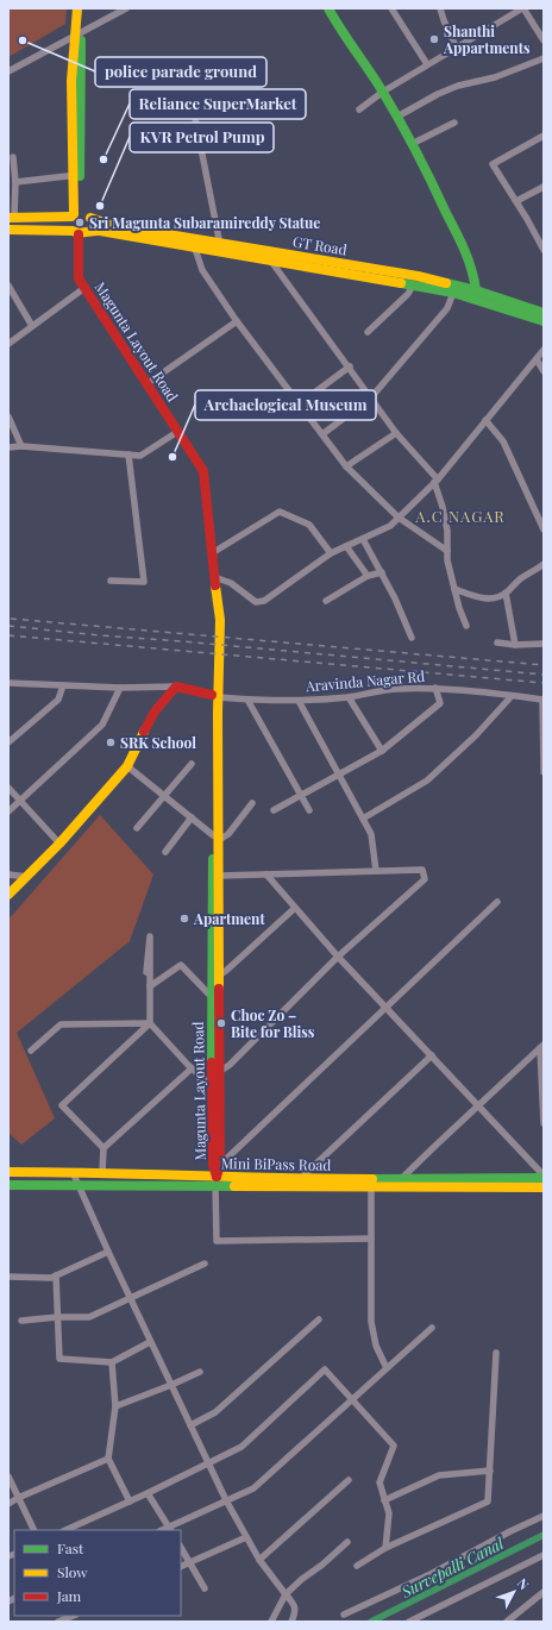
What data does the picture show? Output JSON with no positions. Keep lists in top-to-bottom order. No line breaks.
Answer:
{"streets":{"main road":["GT Road","Magunta Layout Road","Mini BiPass Road"],"street":["Aravinda Nagar Rd"]},"crossings":[["GT Road","Magunta Layout Road"],["Magunta Layout Road","Aravinda Nagar Rd"],["Magunta Layout Road","Mini BiPass Road"]],"districts":["A.C NAGAR"],"water":["Survepalli Canal"],"places":["Shanthi Appartments","police parade ground","Reliance SuperMarket","KVR Petrol Pump","Sri Magunta Subaramireddy Statue","Archaelogical Museum","SRK School","Apartment","Choc Zo – Bite for Bliss"],"legend":["Fast","Slow","Jam"],"north":"top right"}
